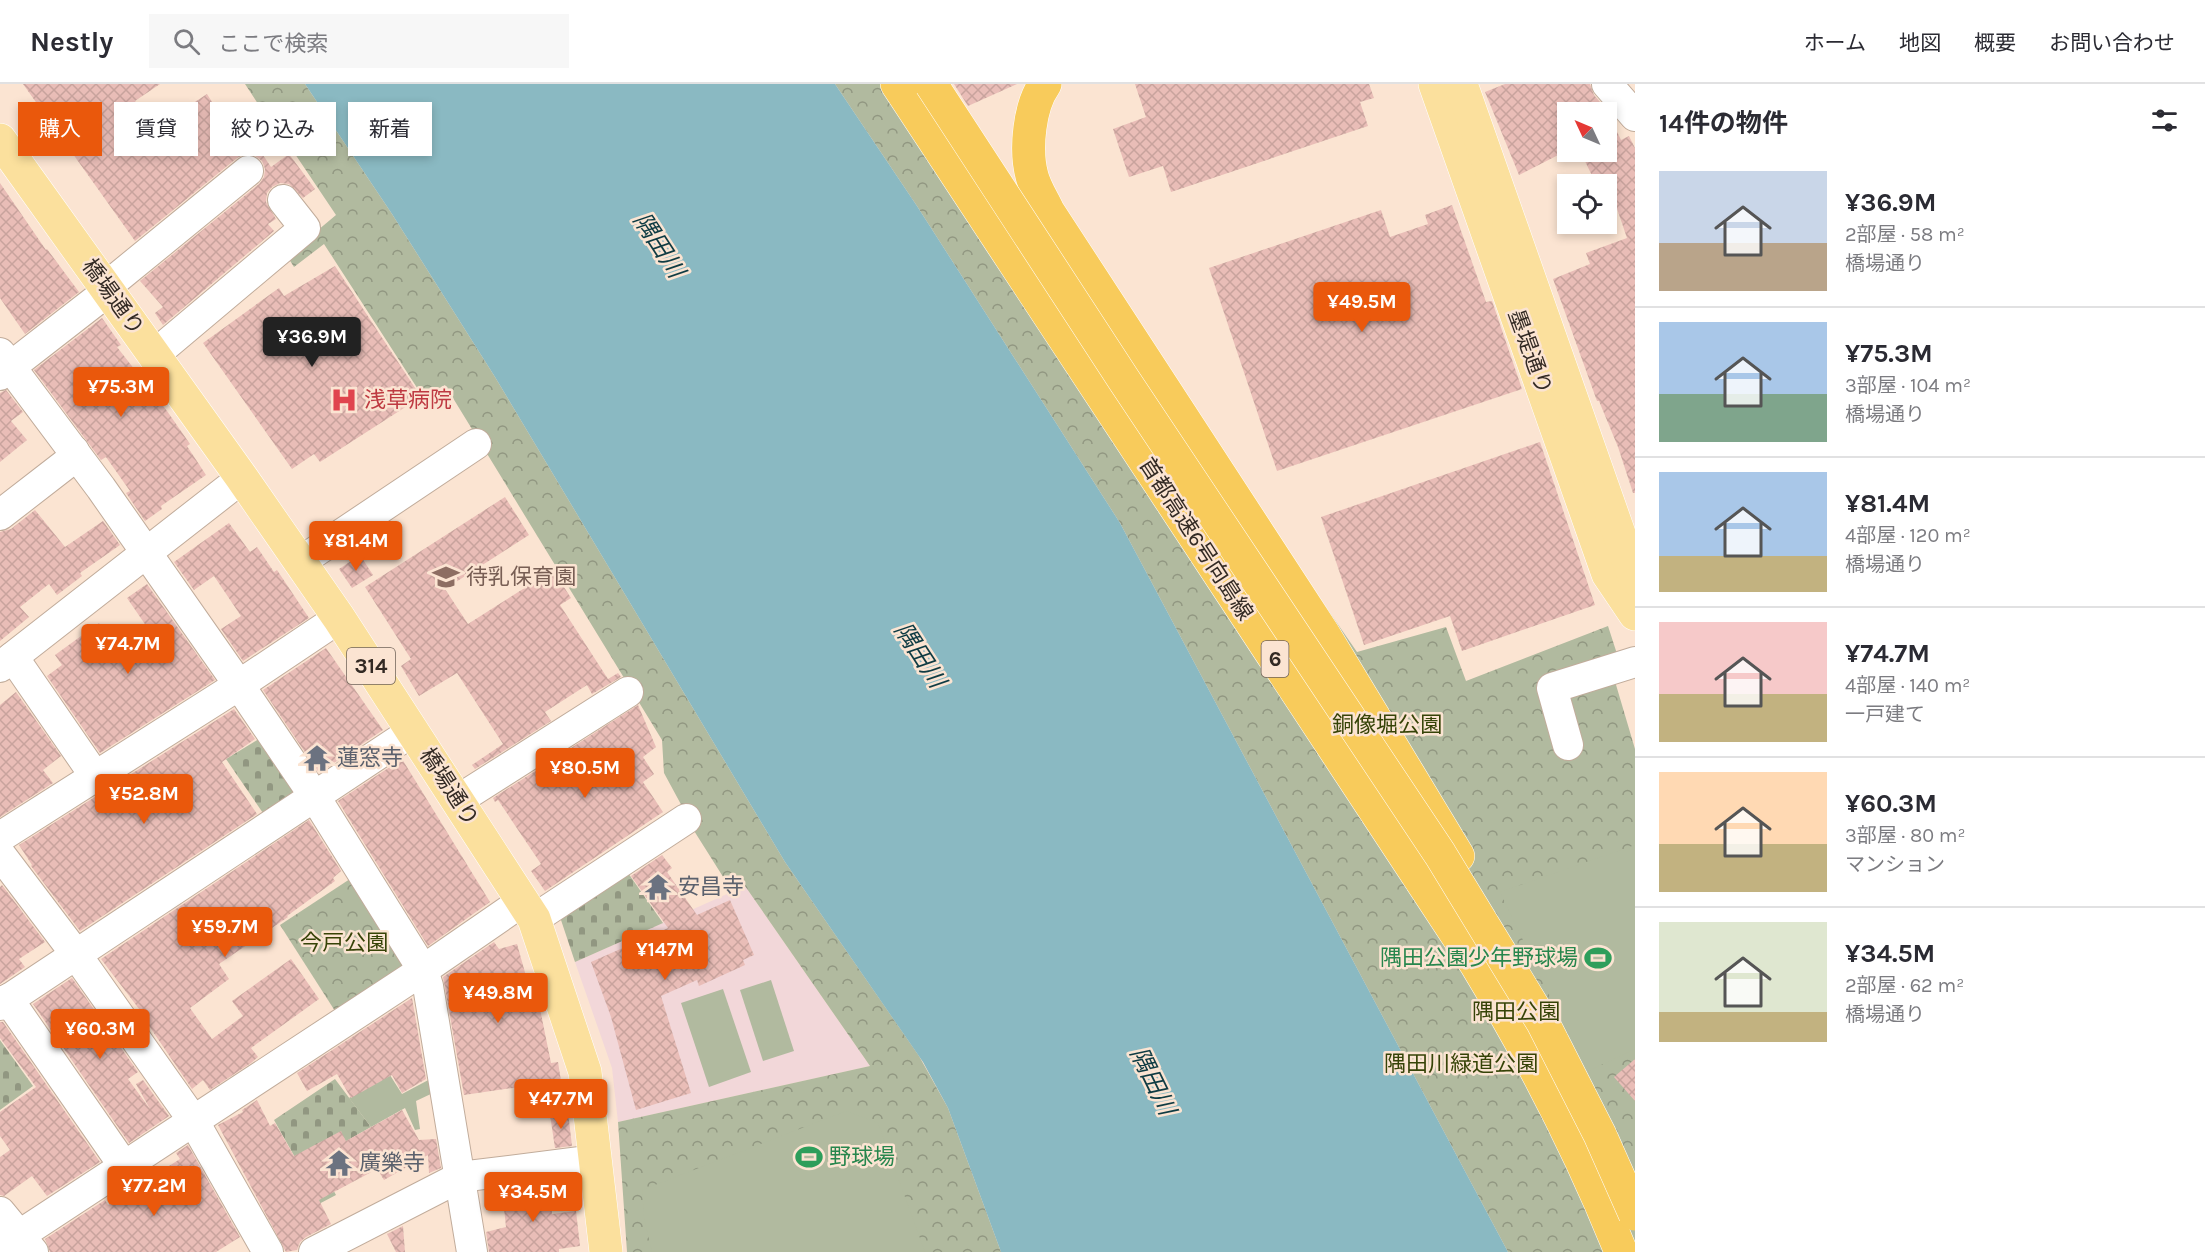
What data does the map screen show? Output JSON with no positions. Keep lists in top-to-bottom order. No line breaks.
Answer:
{"streets":{"highway":["首都高速6号向島線","6"],"main road":["橋場通り","墨堤通り","314"]},"water":["隅田川"],"parks":["銅像堀公園","今戸公園","隅田公園","隅田川緑道公園"],"places":{"hospital":["浅草病院"],"school or university":["待乳保育園"],"temple":["蓮窓寺","安昌寺","廣樂寺"],"sports":["隅田公園少年野球場","野球場"]},"north":"top left","page":{"header":"Nestly","search":"ここで検索","nav":["ホーム","地図","概要","お問い合わせ"],"heading":"14件の物件","chip":["購入","賃貸","絞り込み","新着"],"list":[{"name":"¥36.9M","note":"2部屋 · 58 m² · 橋場通り"},{"name":"¥75.3M","note":"3部屋 · 104 m² · 橋場通り"},{"name":"¥81.4M","note":"4部屋 · 120 m² · 橋場通り"},{"name":"¥74.7M","note":"4部屋 · 140 m² · 一戸建て"},{"name":"¥60.3M","note":"3部屋 · 80 m² · マンション"},{"name":"¥34.5M","note":"2部屋 · 62 m² · 橋場通り"}],"price":["¥49.5M","¥36.9M","¥75.3M","¥81.4M","¥74.7M","¥80.5M","¥52.8M","¥59.7M","¥147M","¥49.8M","¥60.3M","¥47.7M","¥77.2M","¥34.5M"]}}
